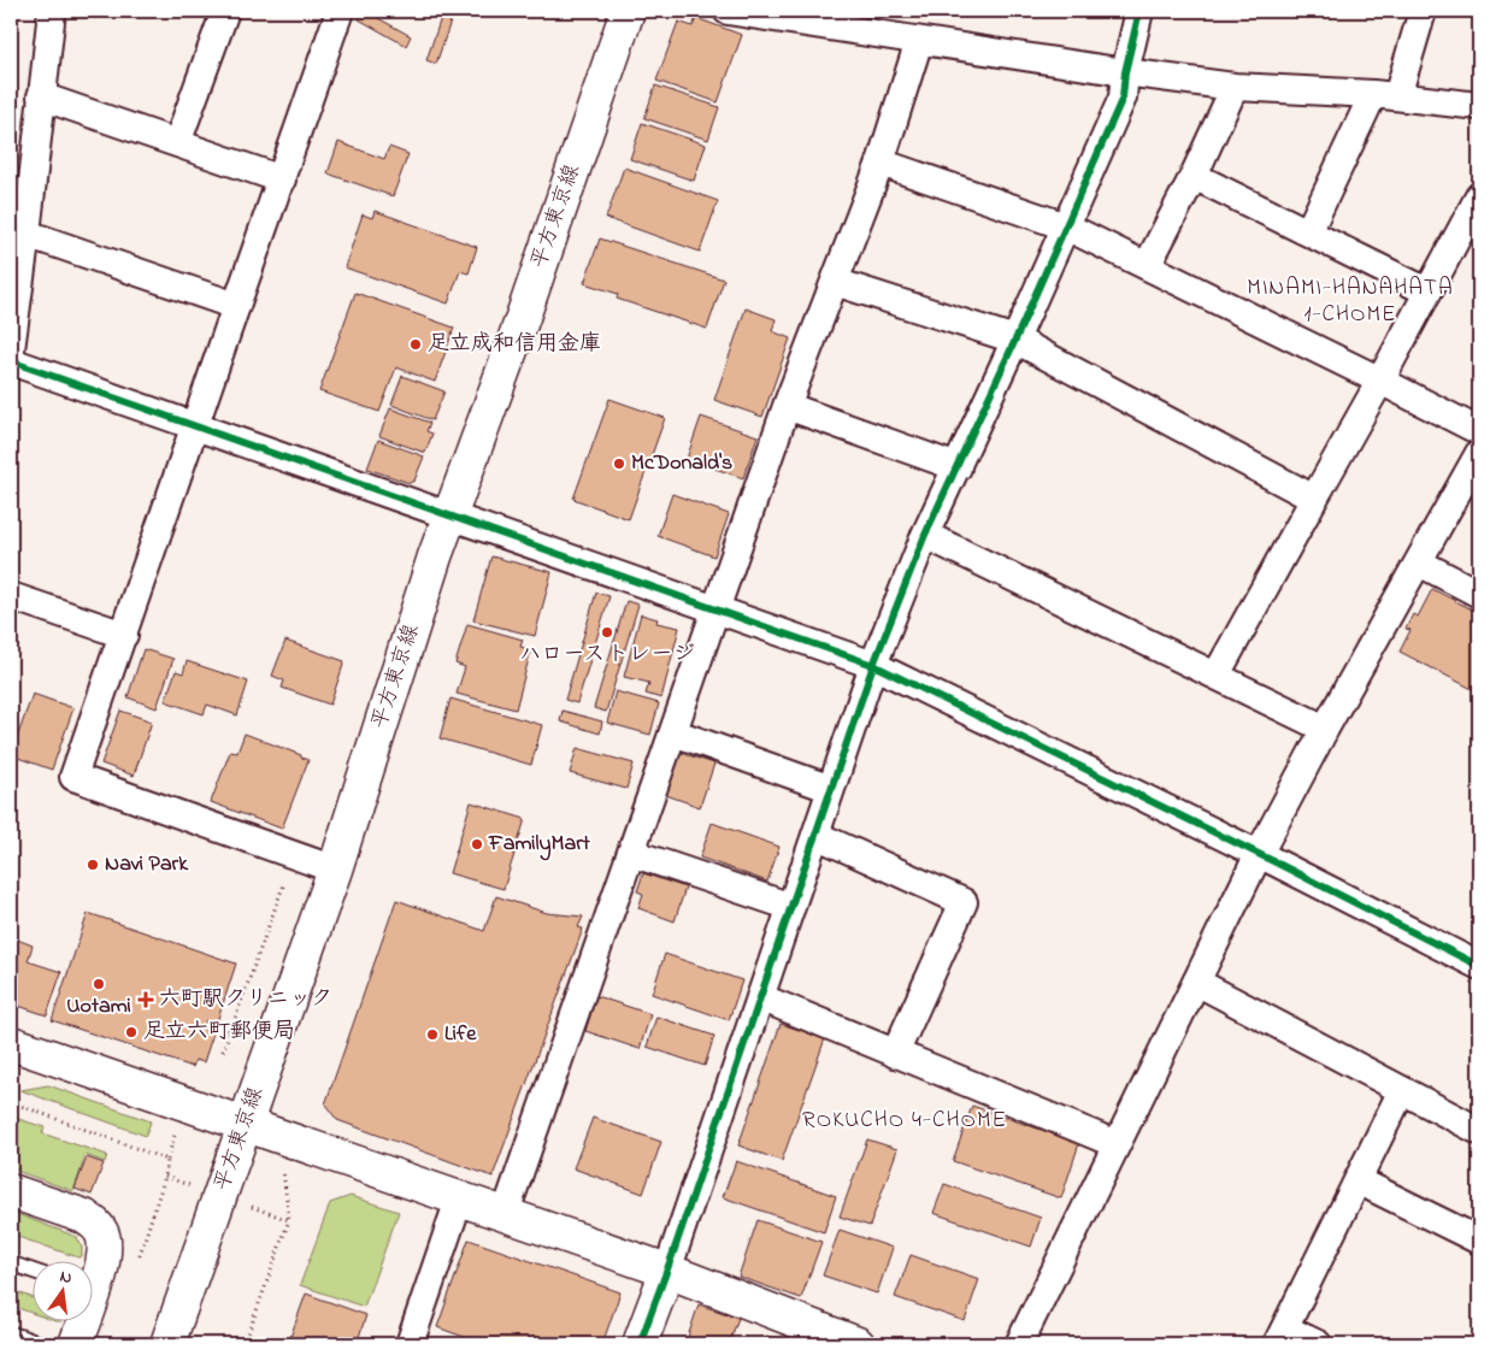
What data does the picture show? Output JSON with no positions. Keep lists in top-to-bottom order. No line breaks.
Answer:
{"streets":{"main road":["平方東京線"]},"districts":["MINAMI-HANAHATA 1-CHOME","ROKUCHO 4-CHOME"],"places":{"other":["足立成和信用金庫","McDonald's","ハローストレージ","FamilyMart","Navi Park","Uotami","足立六町郵便局","Life"],"health":["六町駅クリニック"]},"north":"top"}
